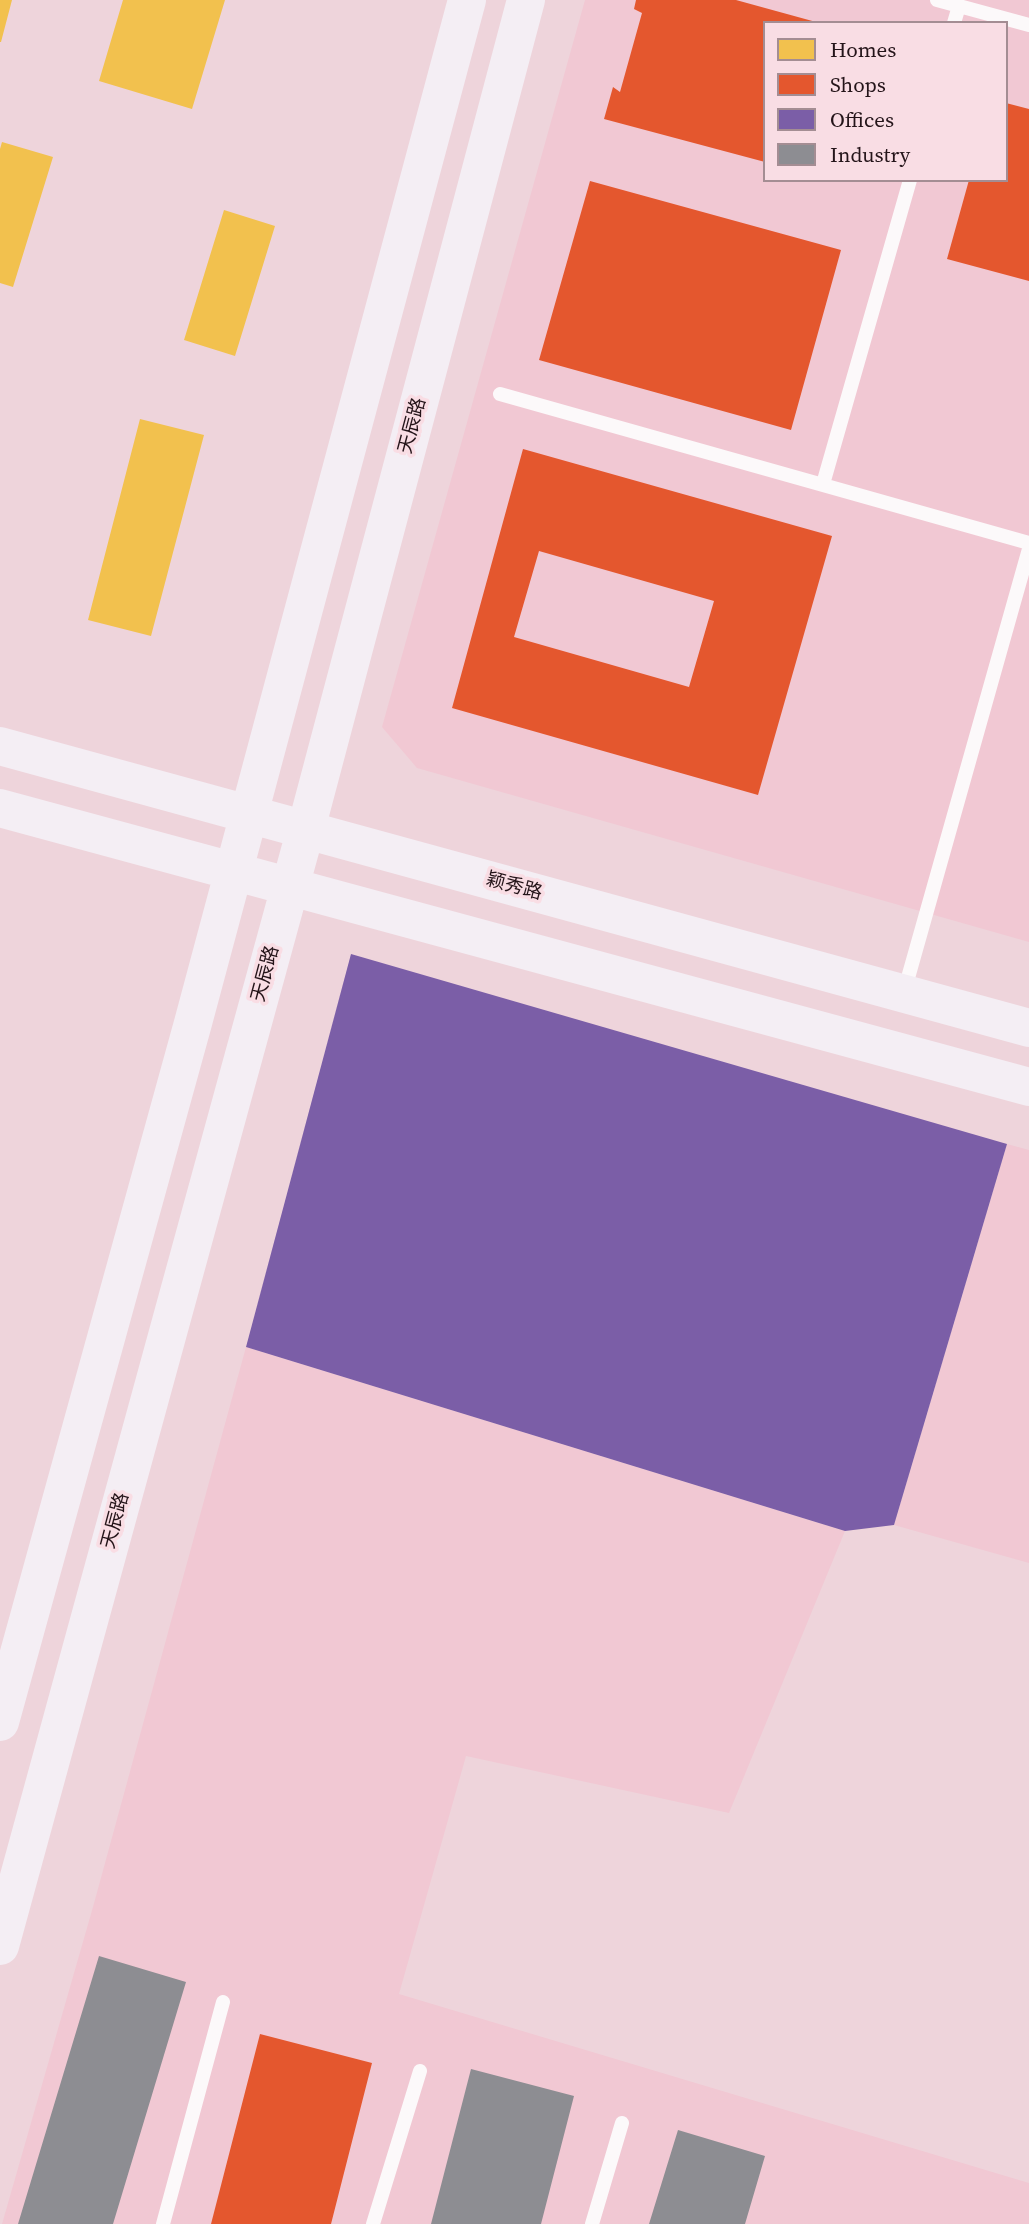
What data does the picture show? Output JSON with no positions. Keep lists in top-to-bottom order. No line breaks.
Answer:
{"streets":{"main road":["天辰路","颖秀路"]},"crossings":[["天辰路","颖秀路"]],"legend":["Homes","Shops","Offices","Industry"]}
